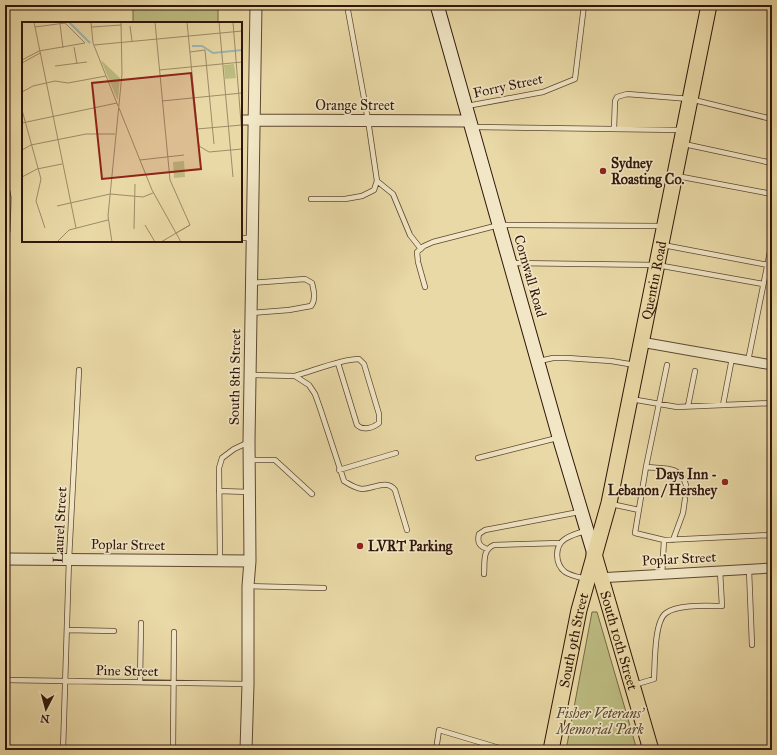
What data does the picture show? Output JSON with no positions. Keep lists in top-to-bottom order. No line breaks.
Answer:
{"streets":{"highway":["Quentin Road","South 9th Street","South 10th Street"],"main road":["Cornwall Road"],"street":["Orange Street","South 8th Street","Poplar Street"],"lane":["Forry Street","Laurel Street","Pine Street"]},"crossings":[["Forry Street","Cornwall Road"],["Orange Street","Cornwall Road"],["Orange Street","South 8th Street"],["Cornwall Road","Quentin Road"],["Quentin Road","South 10th Street"],["South 8th Street","Poplar Street"],["South 8th Street","Pine Street"],["Laurel Street","Poplar Street"],["Laurel Street","Pine Street"],["Poplar Street","South 9th Street"],["Poplar Street","South 10th Street"],["South 9th Street","South 10th Street"]],"parks":["Fisher Veterans' Memorial Park"],"places":["Sydney Roasting Co.","Days Inn - Lebanon / Hershey","LVRT Parking"],"north":"bottom"}
